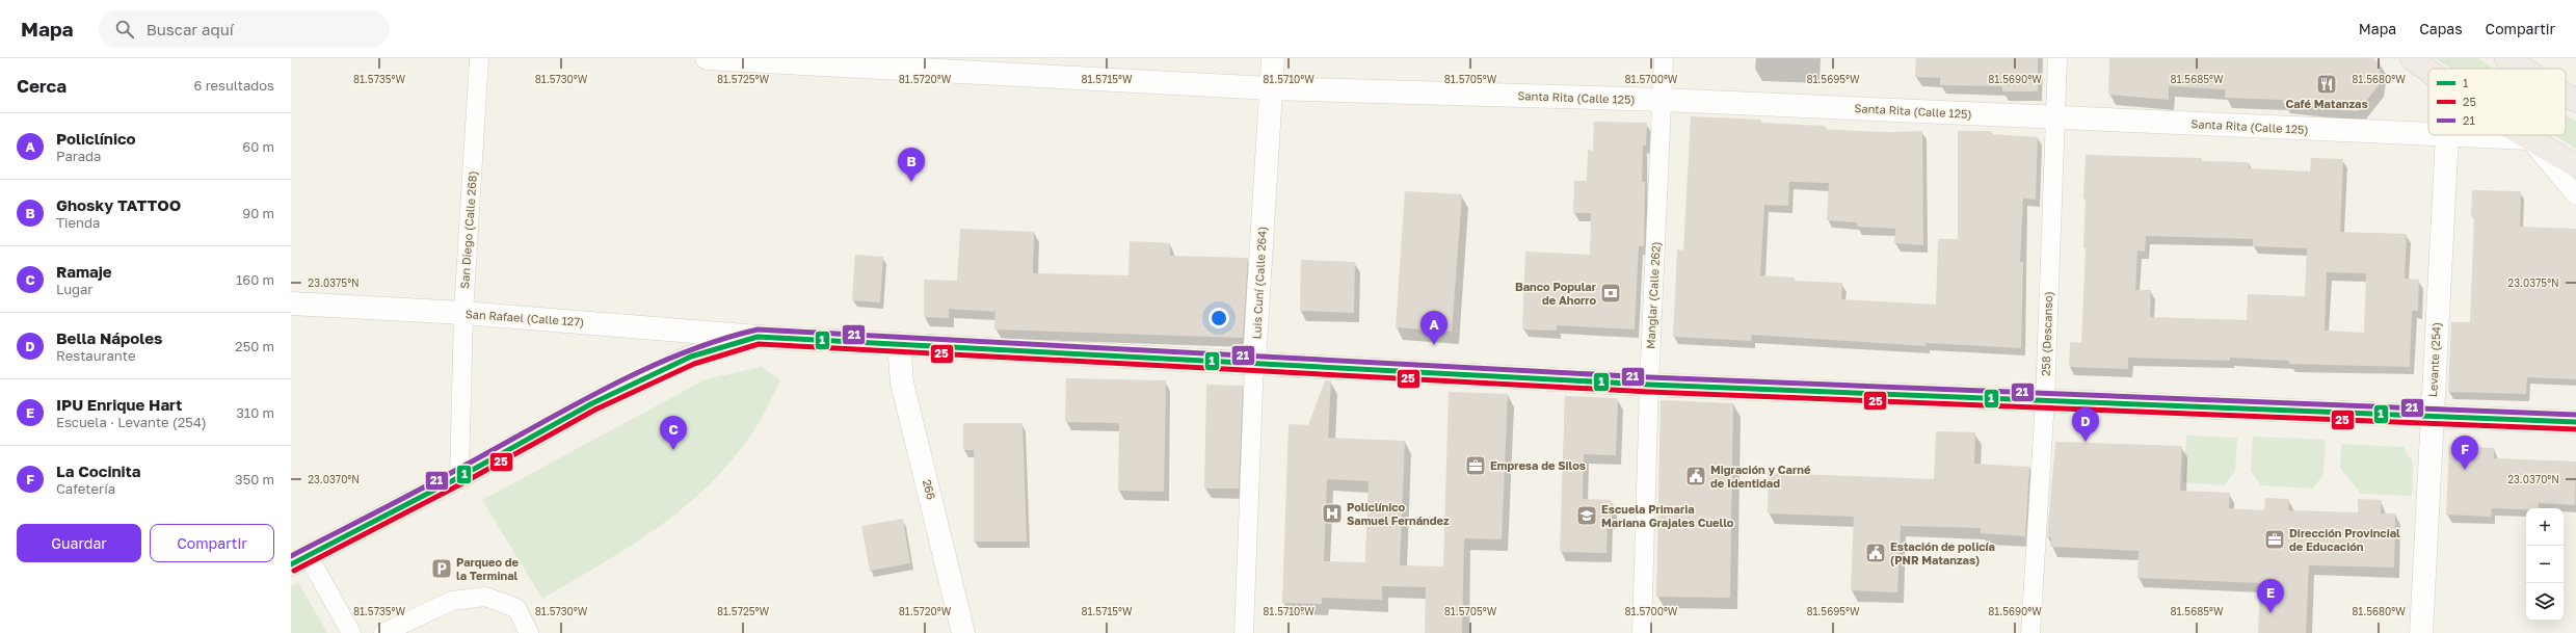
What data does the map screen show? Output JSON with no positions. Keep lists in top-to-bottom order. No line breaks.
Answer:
{"streets":{"street":["Santa Rita (Calle 125)","San Diego (Calle 268)","Luis Cuní (Calle 264)","Manglar (Calle 262)","San Rafael (Calle 127)","258 (Descanso)","Levante (254)","266"]},"crossings":[["Santa Rita (Calle 125)","Luis Cuní (Calle 264)"],["Santa Rita (Calle 125)","Manglar (Calle 262)"],["Santa Rita (Calle 125)","258 (Descanso)"],["Santa Rita (Calle 125)","Levante (254)"],["San Diego (Calle 268)","San Rafael (Calle 127)"]],"places":{"restaurant":["Café Matanzas"],"bank":["Banco Popular de Ahorro"],"office":["Empresa de Silos","Dirección Provincial de Educación"],"public building":["Migración y Carné de Identidad","Estación de policía (PNR Matanzas)"],"hospital":["Policlínico Samuel Fernández"],"school or university":["Escuela Primaria Mariana Grajales Cuello"],"parking":["Parqueo de la Terminal"]},"lines":["transit line 21","transit line 1","transit line 25"],"legend":["1","25","21"],"page":{"header":"Mapa","search":"Buscar aquí","nav":["Mapa","Capas","Compartir"],"heading":["Cerca","6 resultados"],"list":[{"mark":"A","name":"Policlínico","note":"Parada","value":"60 m"},{"mark":"B","name":"Ghosky TATTOO","note":"Tienda","value":"90 m"},{"mark":"C","name":"Ramaje","note":"Lugar","value":"160 m"},{"mark":"D","name":"Bella Nápoles","note":"Restaurante","value":"250 m"},{"mark":"E","name":"IPU Enrique Hart","note":"Escuela · Levante (254)","value":"310 m"},{"mark":"F","name":"La Cocinita","note":"Cafetería","value":"350 m"}],"pins":["B","A","D","C","F","E"],"map_buttons":["+","−"],"buttons":["Guardar","Compartir"]},"coordinates":["81.5735°W","81.5730°W","81.5725°W","81.5720°W","81.5715°W","81.5710°W","81.5705°W","81.5700°W","81.5695°W","81.5690°W","81.5685°W","81.5680°W","23.0375°N","23.0370°N"]}
